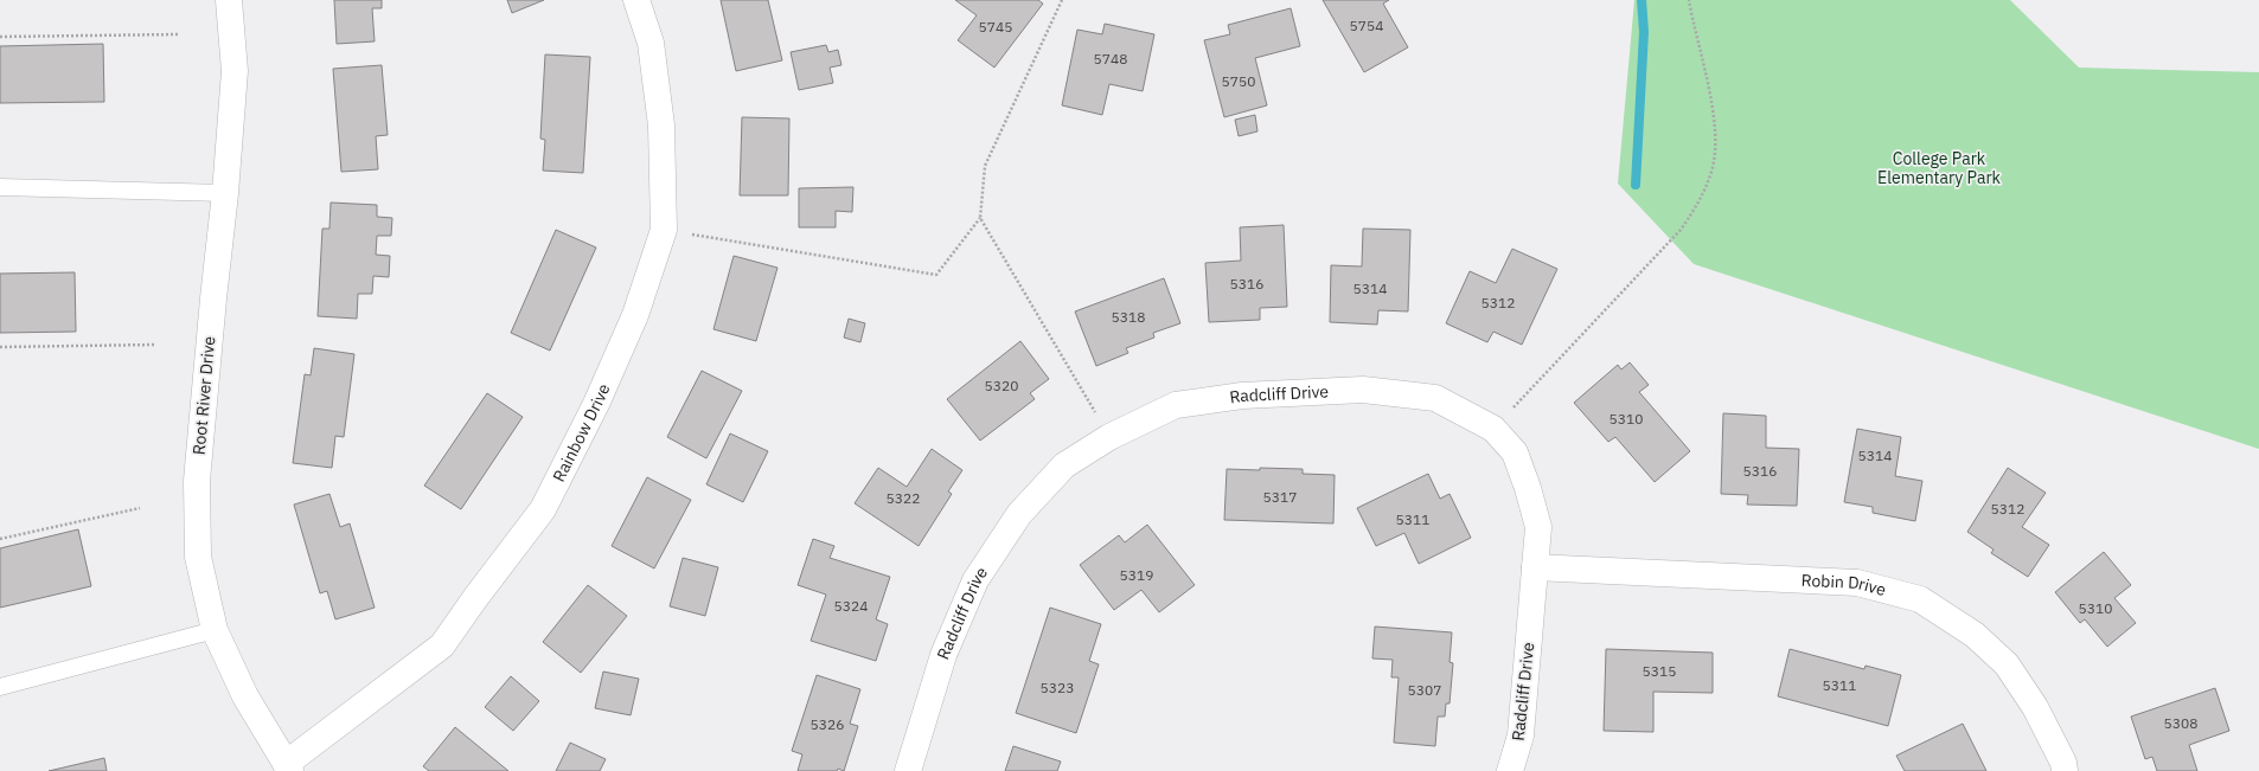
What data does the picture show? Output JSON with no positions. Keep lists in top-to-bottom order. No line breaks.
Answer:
{"streets":{"street":["Radcliff Drive","Root River Drive","Rainbow Drive","Robin Drive"]},"crossings":[["Radcliff Drive","Robin Drive"],["Root River Drive","Rainbow Drive"]],"parks":["College Park Elementary Park"],"house_numbers":["5754","5745","5748","5750","5316","5314","5312","5318","5320","5310","5314","5316","5317","5322","5312","5311","5319","5324","5310","5315","5311","5323","5307","5308","5326"]}
